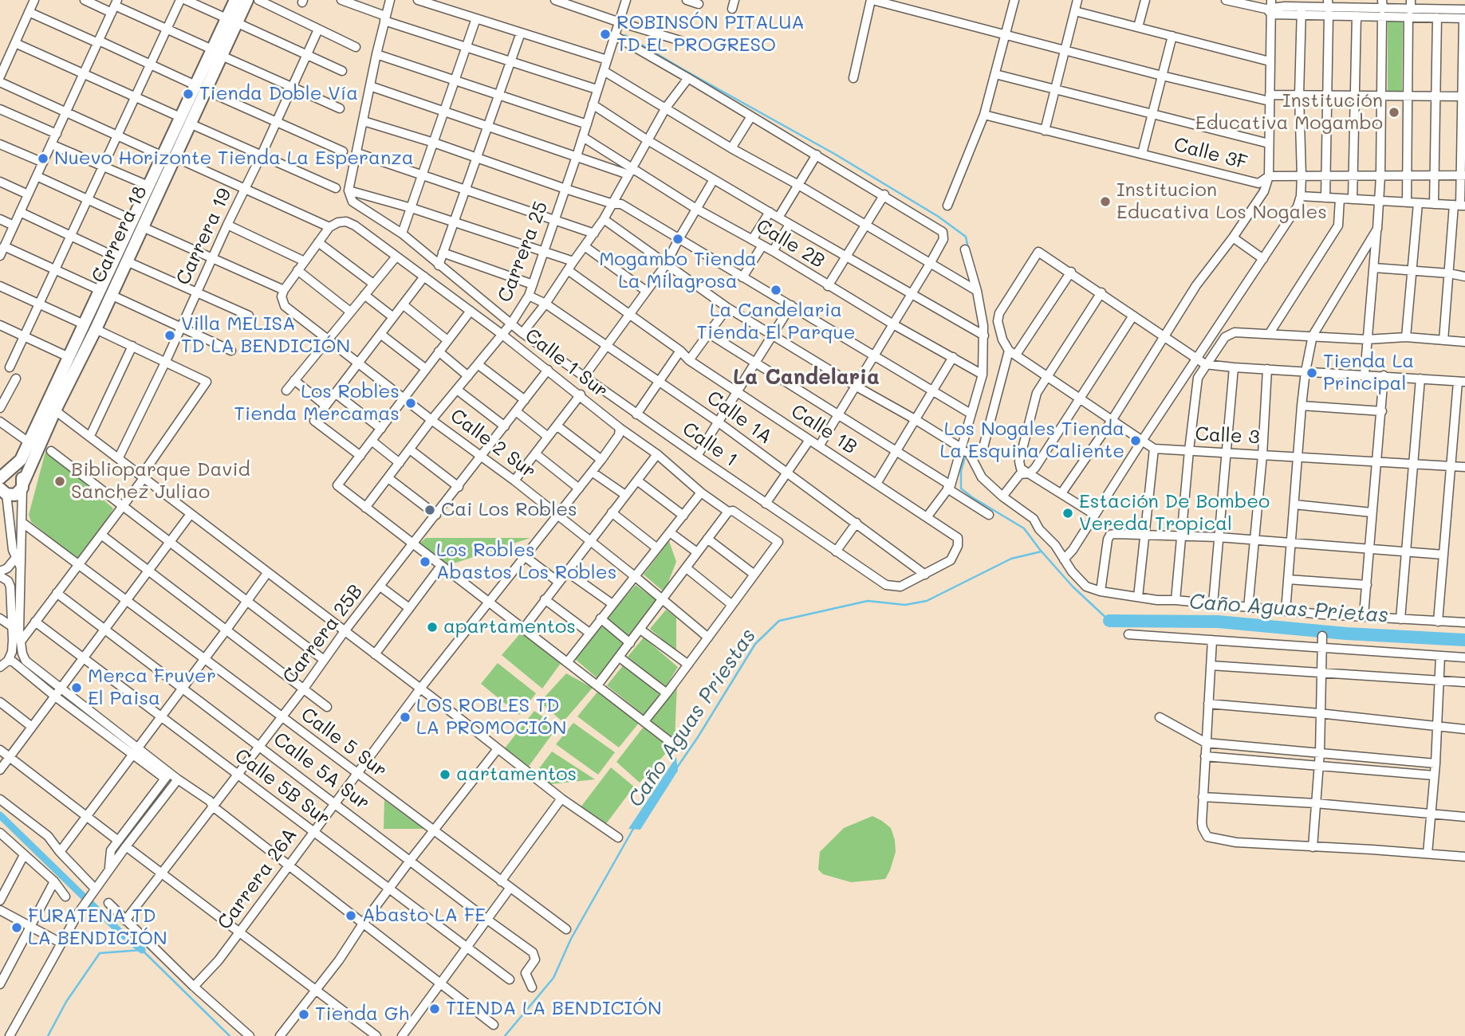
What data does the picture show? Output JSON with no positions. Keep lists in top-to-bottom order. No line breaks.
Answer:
{"streets":{"street":["Calle 3F","Carrera 18","Carrera 19","Calle 2B","Carrera 25","Calle 1 Sur","Calle 1A","Calle 1B","Calle 3","Calle 2 Sur","Calle 1","Carrera 25B","Calle 5 Sur","Calle 5A Sur","Calle 5B Sur","Carrera 26A"]},"crossings":[["Calle 2B","Carrera 25"],["Carrera 25","Calle 1 Sur"],["Carrera 25","Calle 1A"],["Carrera 25","Calle 2 Sur"],["Carrera 25","Calle 1"],["Calle 1 Sur","Calle 1"],["Calle 1 Sur","Carrera 25B"],["Calle 1 Sur","Carrera 26A"],["Calle 1A","Calle 1"],["Calle 1B","Calle 1"],["Calle 2 Sur","Carrera 25B"],["Calle 2 Sur","Carrera 26A"],["Carrera 25B","Calle 5 Sur"],["Carrera 25B","Calle 5A Sur"],["Carrera 25B","Calle 5B Sur"],["Calle 5 Sur","Carrera 26A"],["Calle 5A Sur","Carrera 26A"],["Calle 5B Sur","Carrera 26A"]],"districts":["La Candelaria"],"water":["Caño Aguas Prietas","Caño Aguas Priestas"],"places":["ROBINSÓN PITALUA TD EL PROGRESO","Tienda Doble Vía","Institución Educativa Mogambo","Nuevo Horizonte Tienda La Esperanza","Institucion Educativa Los Nogales","Mogambo Tienda La Milagrosa","La Candelaria Tienda El Parque","Villa MELISA TD LA BENDICIÓN","Tienda La Principal","Los Robles Tienda Mercamas","Los Nogales Tienda La Esquina Caliente","Biblioparque David Sanchez Juliao","Cai Los Robles","Estación De Bombeo Vereda Tropical","Los Robles Abastos Los Robles","apartamentos","Merca Fruver El Paisa","LOS ROBLES TD LA PROMOCIÓN","aartamentos","Abasto LA FE","FURATENA TD LA BENDICIÓN","TIENDA LA BENDICIÓN","Tienda Gh"]}
